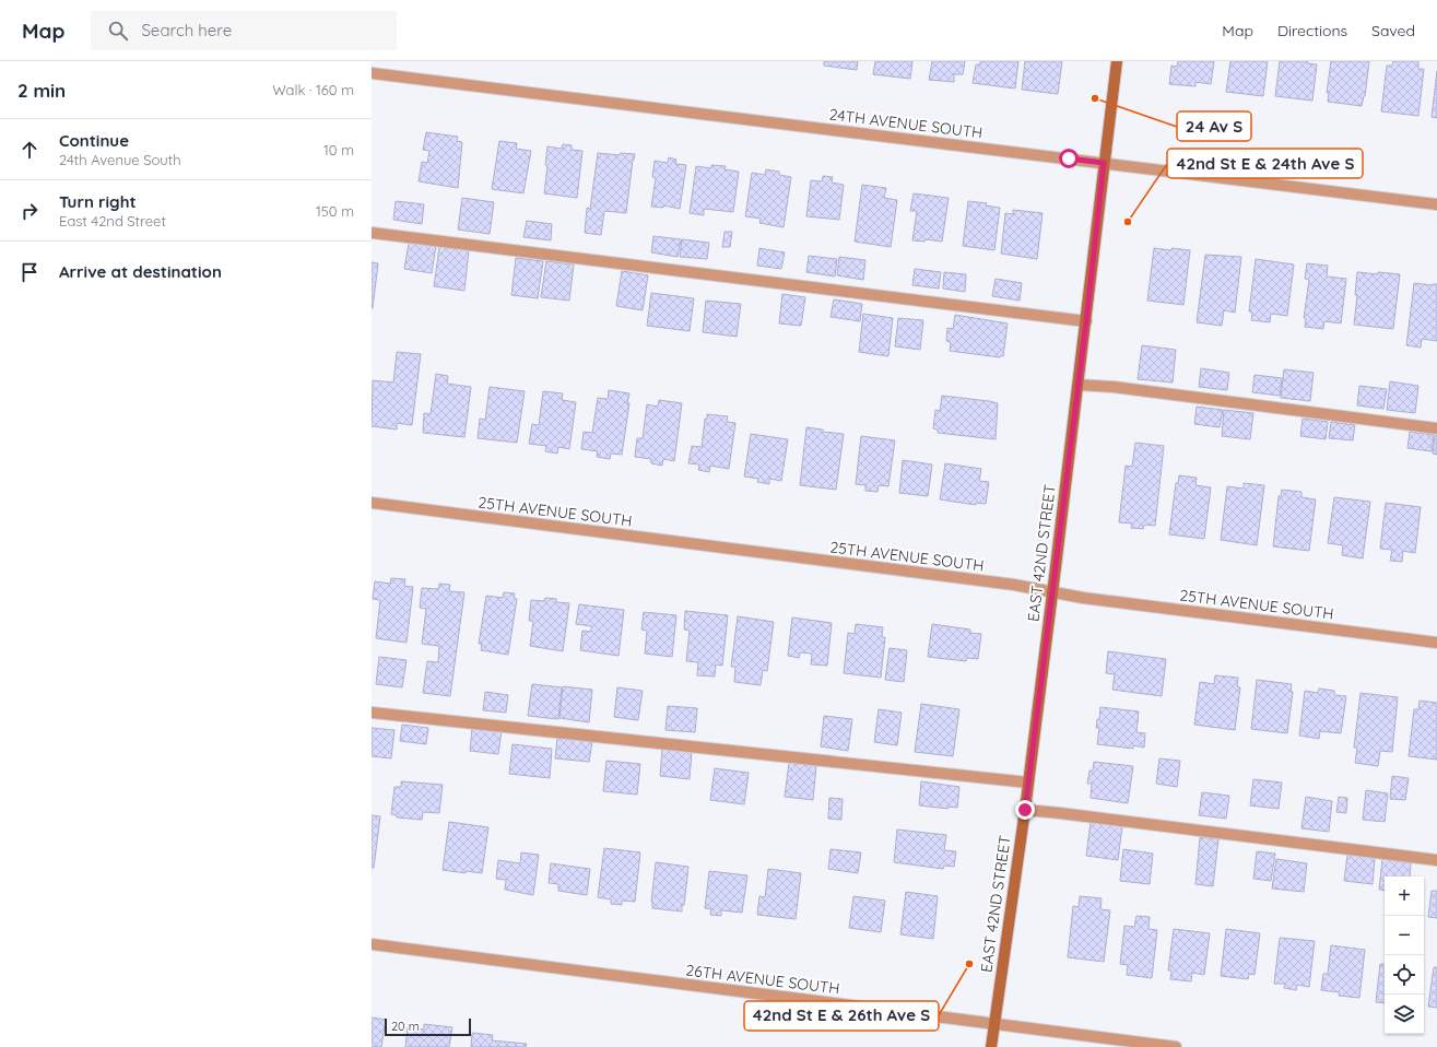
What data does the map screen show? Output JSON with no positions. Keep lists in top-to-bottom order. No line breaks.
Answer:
{"streets":{"street":["24TH AVENUE SOUTH","25TH AVENUE SOUTH","EAST 42ND STREET","26TH AVENUE SOUTH"]},"crossings":[["24TH AVENUE SOUTH","EAST 42ND STREET"],["25TH AVENUE SOUTH","EAST 42ND STREET"],["EAST 42ND STREET","26TH AVENUE SOUTH"]],"places":["24 Av S","42nd St E & 24th Ave S","42nd St E & 26th Ave S"],"scale_bar":"20 m","page":{"header":"Map","search":"Search here","nav":["Map","Directions","Saved"],"heading":["2 min","Walk · 160 m"],"list":[["Continue","24th Avenue South","10 m"],["Turn right","East 42nd Street","150 m"],"Arrive at destination"],"map_buttons":["+","−"],"scale":"20 m"}}
